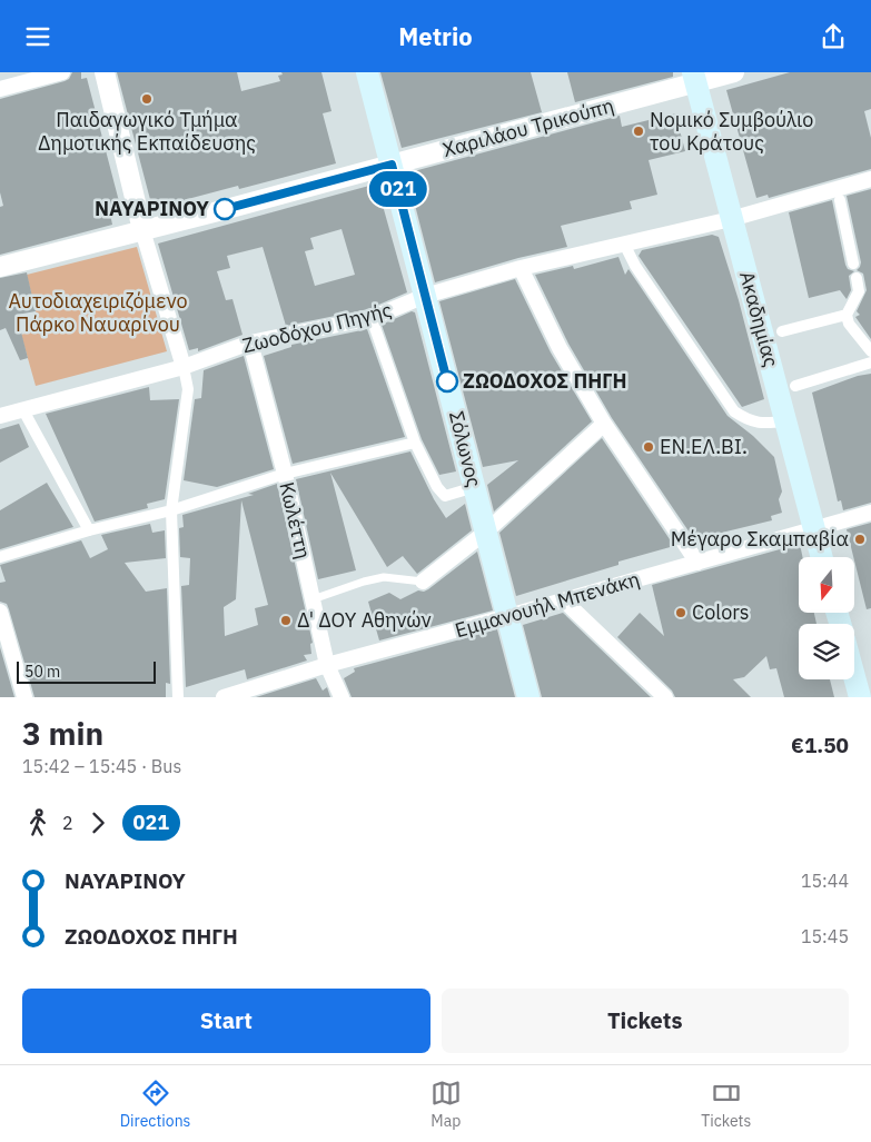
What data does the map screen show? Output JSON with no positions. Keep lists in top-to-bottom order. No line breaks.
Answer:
{"streets":{"main road":["Ακαδημίας","Σόλωνος"],"street":["Χαριλάου Τρικούπη","Ζωοδόχου Πηγής","Κωλέττη","Εμμανουήλ Μπενάκη"]},"crossings":[["Χαριλάου Τρικούπη","Ακαδημίας"],["Χαριλάου Τρικούπη","Σόλωνος"],["Ακαδημίας","Ζωοδόχου Πηγής"],["Ακαδημίας","Εμμανουήλ Μπενάκη"],["Ζωοδόχου Πηγής","Σόλωνος"],["Ζωοδόχου Πηγής","Κωλέττη"],["Σόλωνος","Εμμανουήλ Μπενάκη"],["Κωλέττη","Εμμανουήλ Μπενάκη"]],"parks":["Αυτοδιαχειριζόμενο Πάρκο Ναυαρίνου"],"places":["Παιδαγωγικό Τμήμα Δημοτικής Εκπαίδευσης","Νομικό Συμβούλιο του Κράτους","ΝΑΥΑΡΙΝΟΥ","ΖΩΟΔΟΧΟΣ ΠΗΓΗ","ΕΝ.ΕΛ.ΒΙ.","Μέγαρο Σκαμπαβία","Colors","Δ' ΔΟΥ Αθηνών"],"lines":["bus line 021"],"scale_bar":"50 m","north":"bottom","page":{"header":"Metrio","on_map":"021","scale":"50 m","heading":["3 min","15:42 – 15:45 · Bus","€1.50"],"legs":["2","021"],"list":[{"name":"ΝΑΥΑΡΙΝΟΥ","value":"15:44"},{"name":"ΖΩΟΔΟΧΟΣ ΠΗΓΗ","value":"15:45"}],"buttons":["Start","Tickets"],"tabs":["Directions","Map","Tickets"]}}
